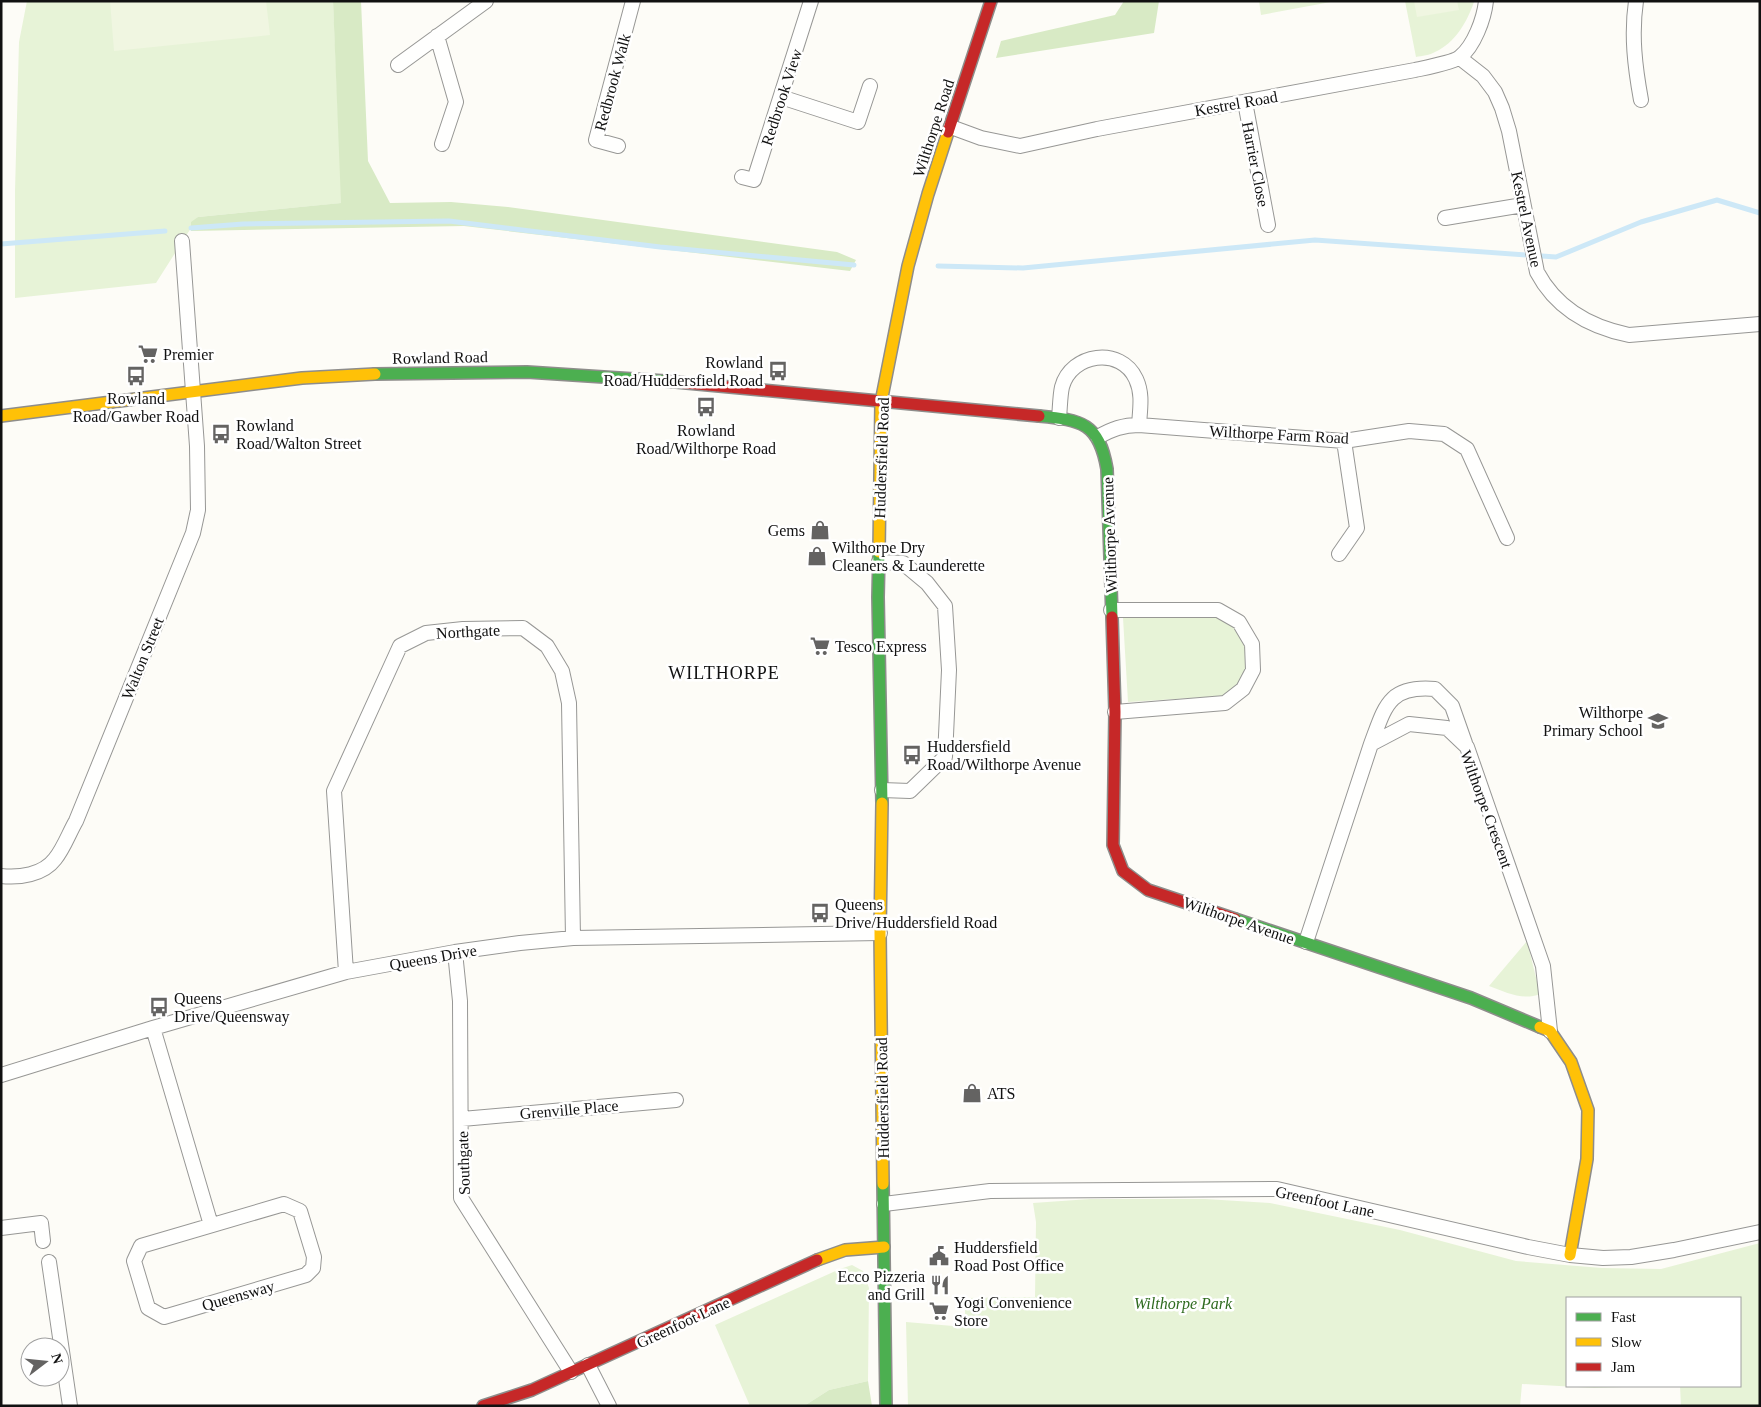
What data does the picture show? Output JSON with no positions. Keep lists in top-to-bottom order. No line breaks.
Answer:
{"streets":{"main road":["Wilthorpe Road","Rowland Road","Huddersfield Road","Wilthorpe Avenue","Greenfoot Lane"],"street":["Redbrook Walk","Redbrook View","Kestrel Road","Harrier Close","Kestrel Avenue","Wilthorpe Farm Road","Northgate","Walton Street","Wilthorpe Crescent","Queens Drive","Grenville Place","Southgate","Queensway"]},"crossings":[["Kestrel Road","Wilthorpe Road"],["Kestrel Road","Harrier Close"],["Kestrel Road","Kestrel Avenue"],["Wilthorpe Road","Huddersfield Road"],["Rowland Road","Huddersfield Road"],["Rowland Road","Walton Street"],["Wilthorpe Farm Road","Wilthorpe Avenue"],["Huddersfield Road","Queens Drive"],["Huddersfield Road","Greenfoot Lane"],["Wilthorpe Avenue","Wilthorpe Crescent"],["Northgate","Queens Drive"],["Queens Drive","Southgate"],["Grenville Place","Southgate"],["Southgate","Greenfoot Lane"]],"districts":["WILTHORPE"],"parks":["Wilthorpe Park"],"places":{"supermarket":["Premier","Tesco Express","Yogi Convenience Store"],"bus stop":["Rowland Road/Huddersfield Road","Rowland Road/Gawber Road","Rowland Road/Wilthorpe Road","Rowland Road/Walton Street","Huddersfield Road/Wilthorpe Avenue","Queens Drive/Huddersfield Road","Queens Drive/Queensway"],"shop":["Gems","Wilthorpe Dry Cleaners & Launderette","ATS"],"school or university":["Wilthorpe Primary School"],"public building":["Huddersfield Road Post Office"],"restaurant":["Ecco Pizzeria and Grill"]},"legend":["Fast","Slow","Jam"],"north":"right"}
